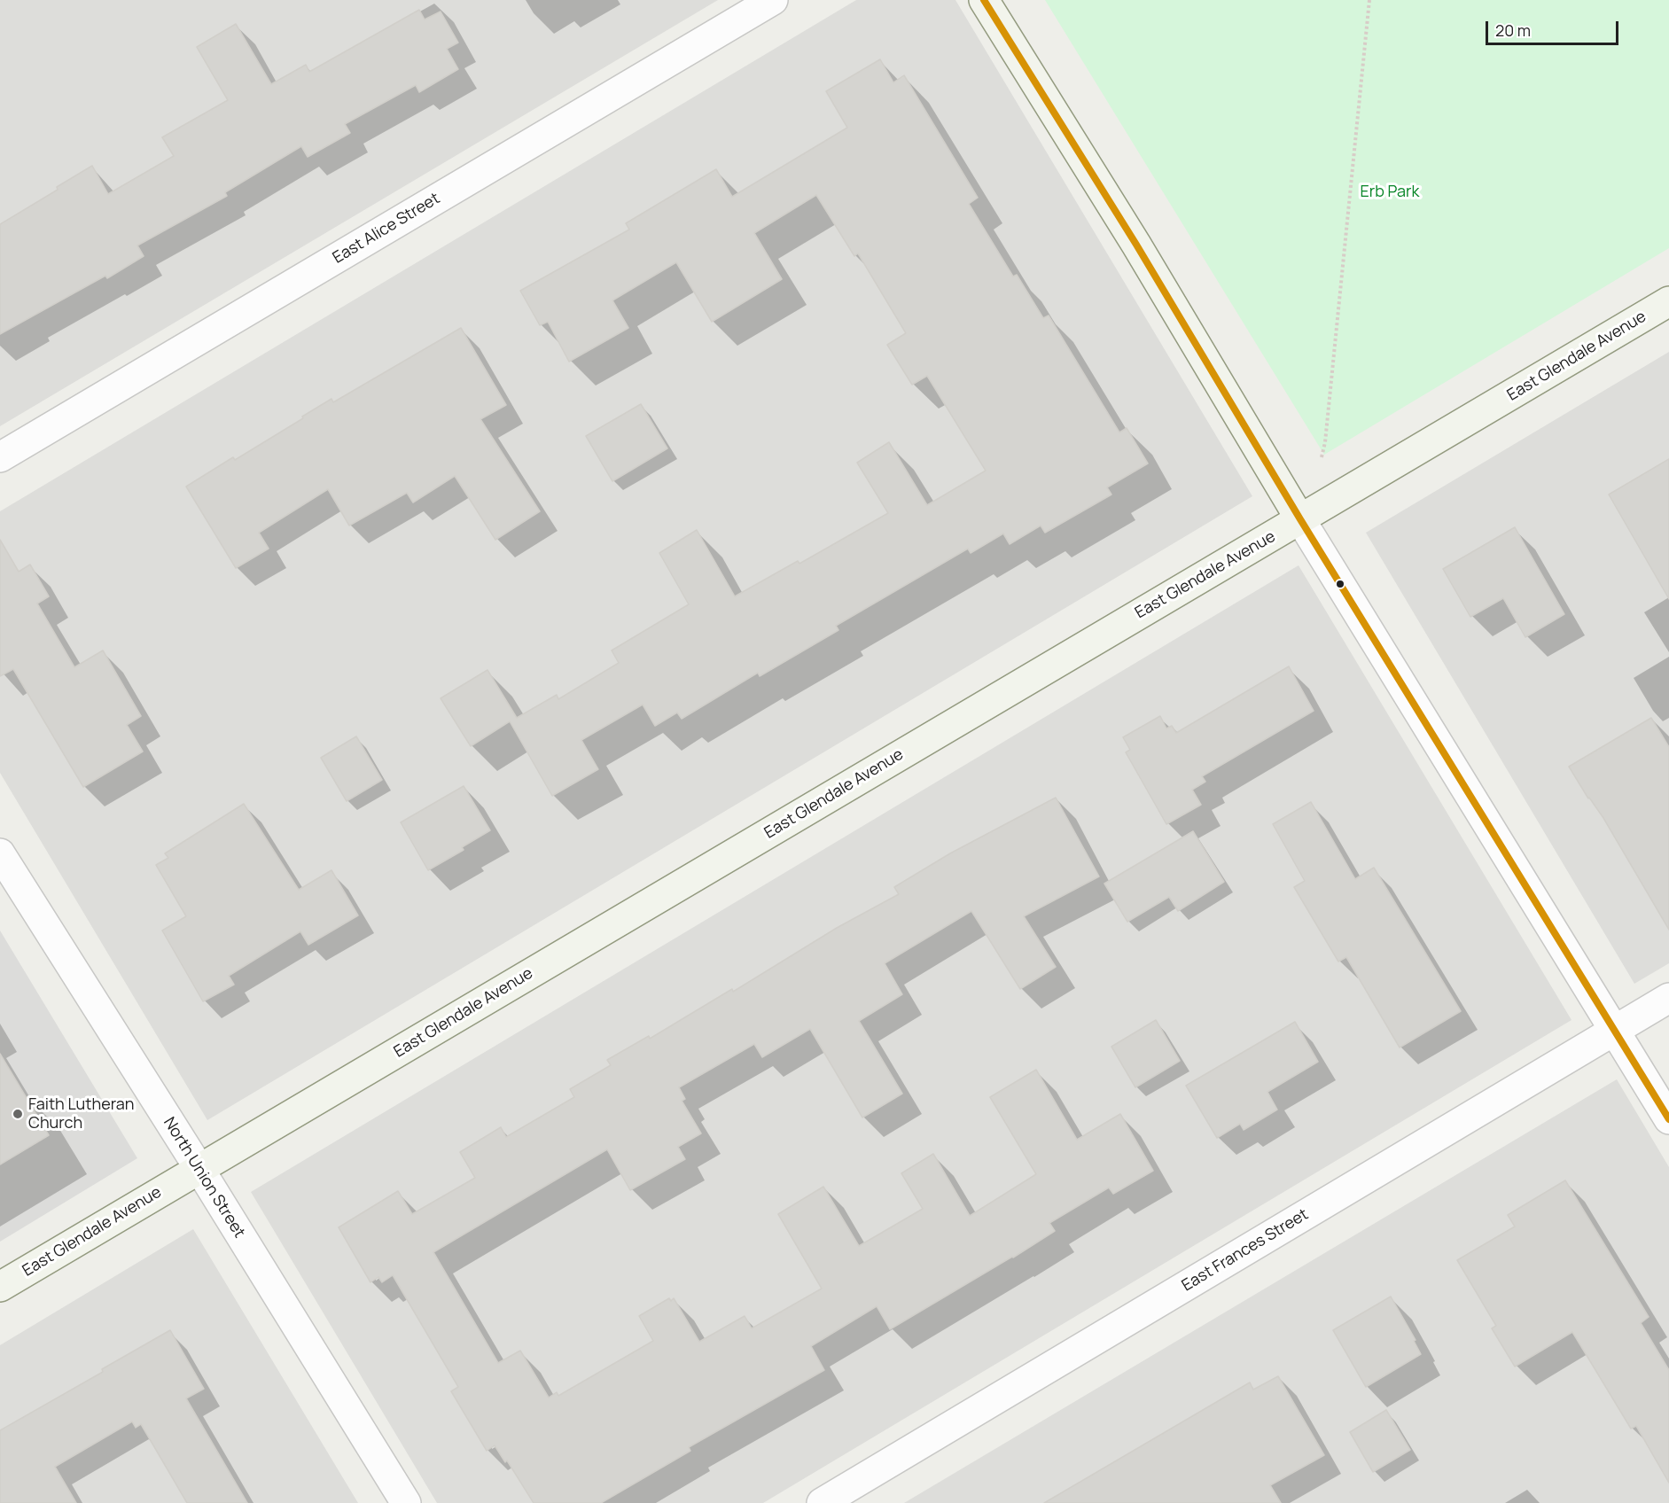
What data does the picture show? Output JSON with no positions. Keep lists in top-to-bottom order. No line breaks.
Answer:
{"streets":{"street":["East Alice Street","East Glendale Avenue","North Union Street","East Frances Street"]},"crossings":[["East Glendale Avenue","North Union Street"]],"parks":["Erb Park"],"places":["Faith Lutheran Church"],"scale_bar":"20 m"}
